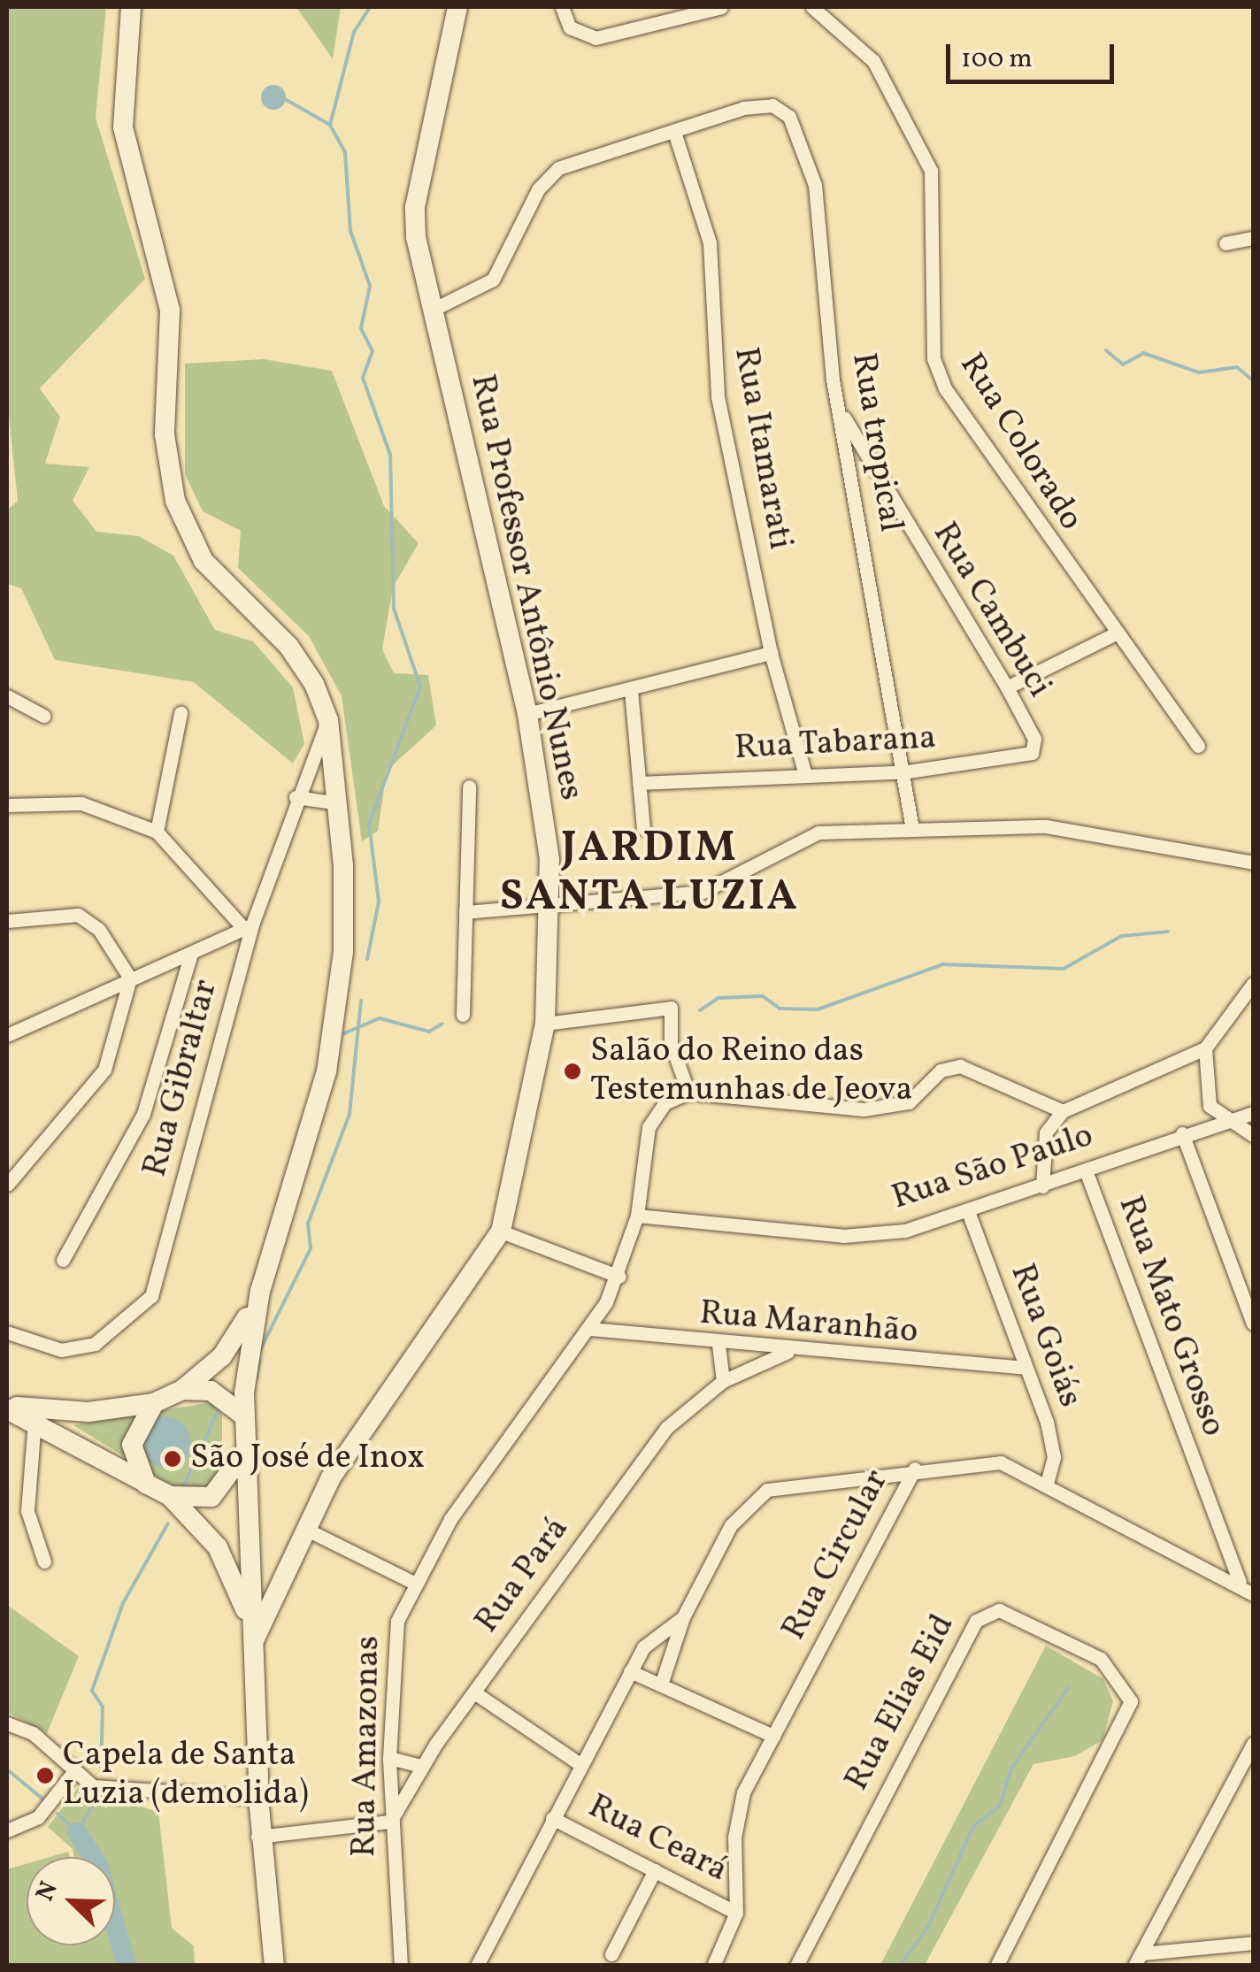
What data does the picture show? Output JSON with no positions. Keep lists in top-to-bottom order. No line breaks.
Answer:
{"streets":{"main road":["Rua Professor Antônio Nunes"],"street":["Rua tropical","Rua Colorado","Rua Itamarati","Rua Cambuci","Rua Tabarana","Rua Gibraltar","Rua São Paulo","Rua Mato Grosso","Rua Maranhão","Rua Goiás","Rua Circular","Rua Pará","Rua Elias Eid","Rua Amazonas","Rua Ceará"]},"crossings":[["Rua tropical","Rua Itamarati"],["Rua tropical","Rua Cambuci"],["Rua tropical","Rua Tabarana"],["Rua Itamarati","Rua Tabarana"],["Rua Cambuci","Rua Tabarana"],["Rua São Paulo","Rua Mato Grosso"],["Rua São Paulo","Rua Goiás"],["Rua São Paulo","Rua Amazonas"],["Rua Mato Grosso","Rua Circular"],["Rua Maranhão","Rua Goiás"],["Rua Maranhão","Rua Pará"],["Rua Maranhão","Rua Amazonas"],["Rua Goiás","Rua Circular"],["Rua Circular","Rua Ceará"],["Rua Pará","Rua Amazonas"]],"districts":["JARDIM SANTA LUZIA"],"places":["Salão do Reino das Testemunhas de Jeova","São José de Inox","Capela de Santa Luzia (demolida)"],"scale_bar":"100 m","north":"top left"}
